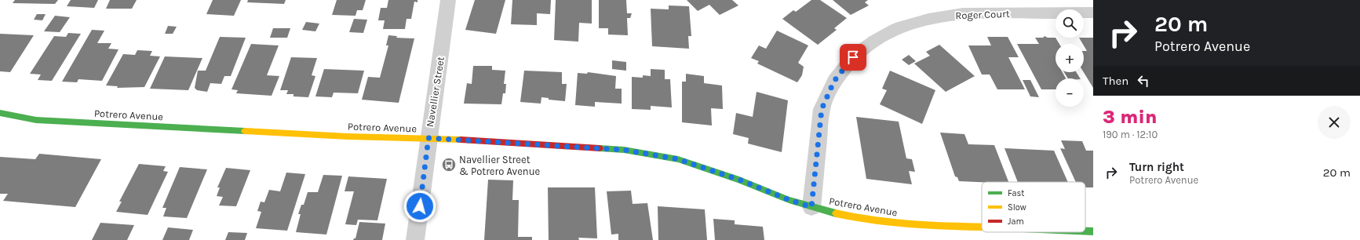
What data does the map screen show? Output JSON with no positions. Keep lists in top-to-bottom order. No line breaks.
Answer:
{"streets":{"street":["Roger Court","Navellier Street","Potrero Avenue"]},"crossings":[["Roger Court","Potrero Avenue"],["Navellier Street","Potrero Avenue"]],"places":{"bus stop":["Navellier Street & Potrero Avenue"]},"legend":["Fast","Slow","Jam"],"page":{"turn":["20 m","Potrero Avenue"],"map_buttons":["+","−"],"then":"Then","heading":["3 min","190 m · 12:10"],"list":[{"name":"Turn right","note":"Potrero Avenue","value":"20 m"}]}}
